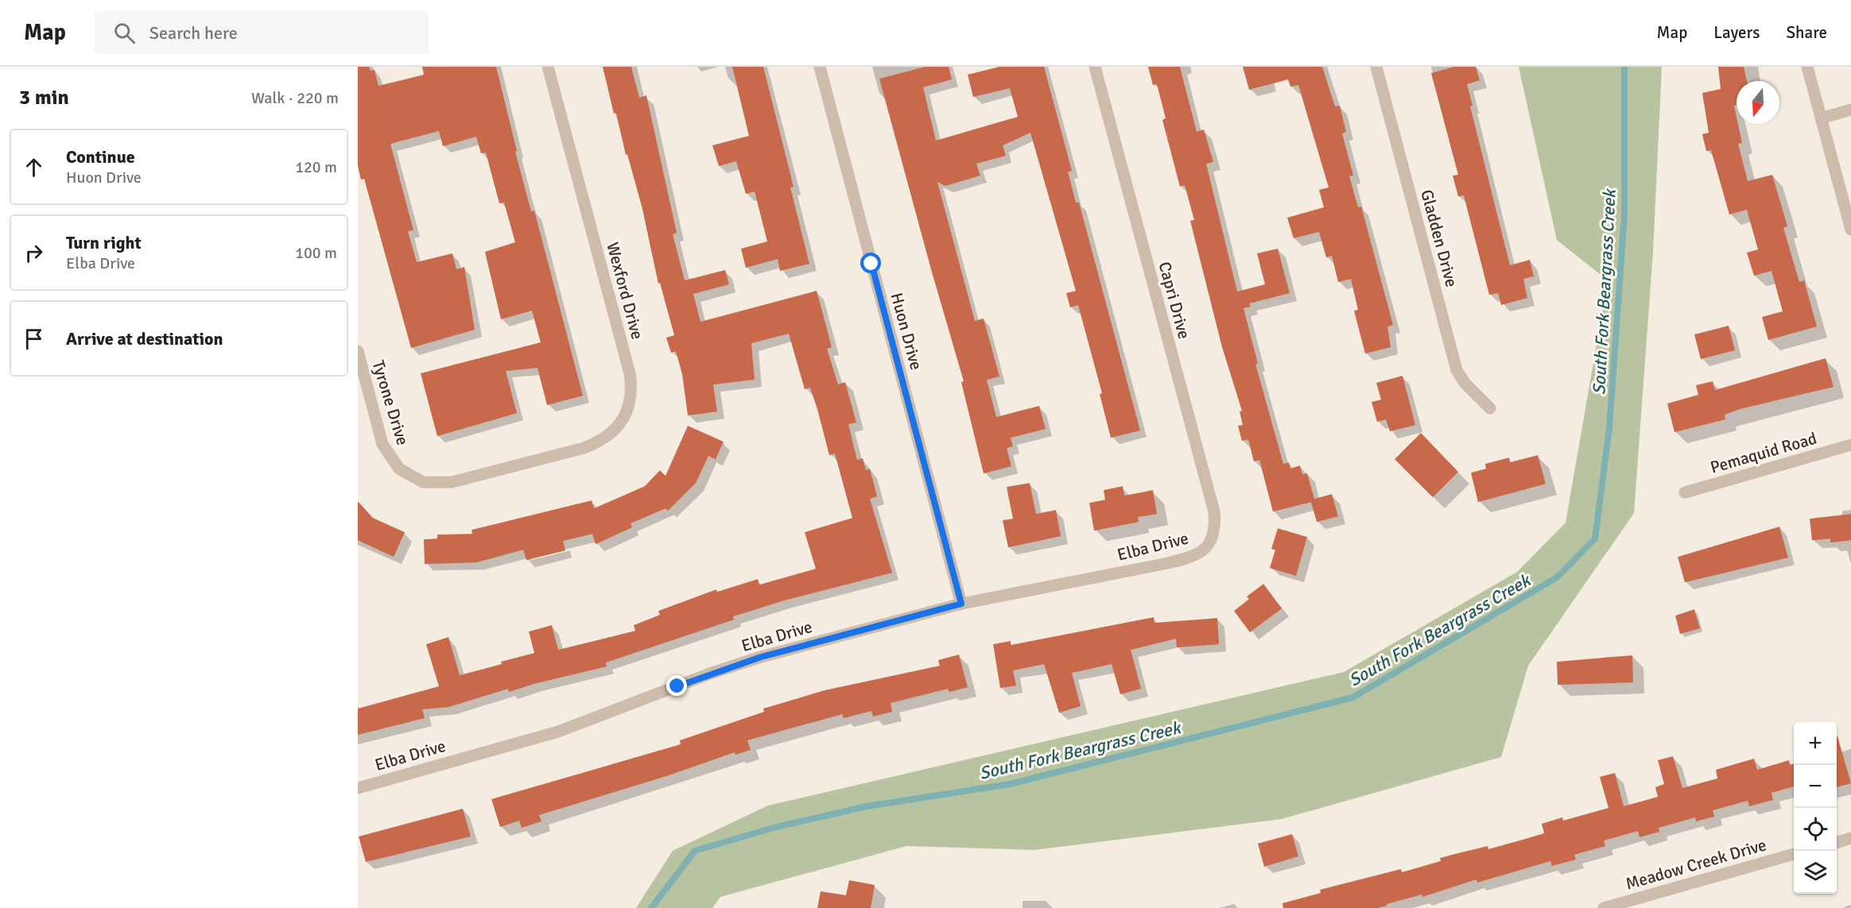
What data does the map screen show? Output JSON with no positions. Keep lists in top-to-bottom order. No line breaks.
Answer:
{"streets":{"street":["Gladden Drive","Wexford Drive","Capri Drive","Huon Drive","Tyrone Drive","Pemaquid Road","Elba Drive","Meadow Creek Drive"]},"crossings":[["Wexford Drive","Tyrone Drive"],["Capri Drive","Elba Drive"],["Huon Drive","Elba Drive"]],"water":["South Fork Beargrass Creek"],"north":"bottom","page":{"header":"Map","search":"Search here","nav":["Map","Layers","Share"],"heading":["3 min","Walk · 220 m"],"list":[["Continue","Huon Drive","120 m"],["Turn right","Elba Drive","100 m"],"Arrive at destination"],"map_buttons":["+","−"]}}
